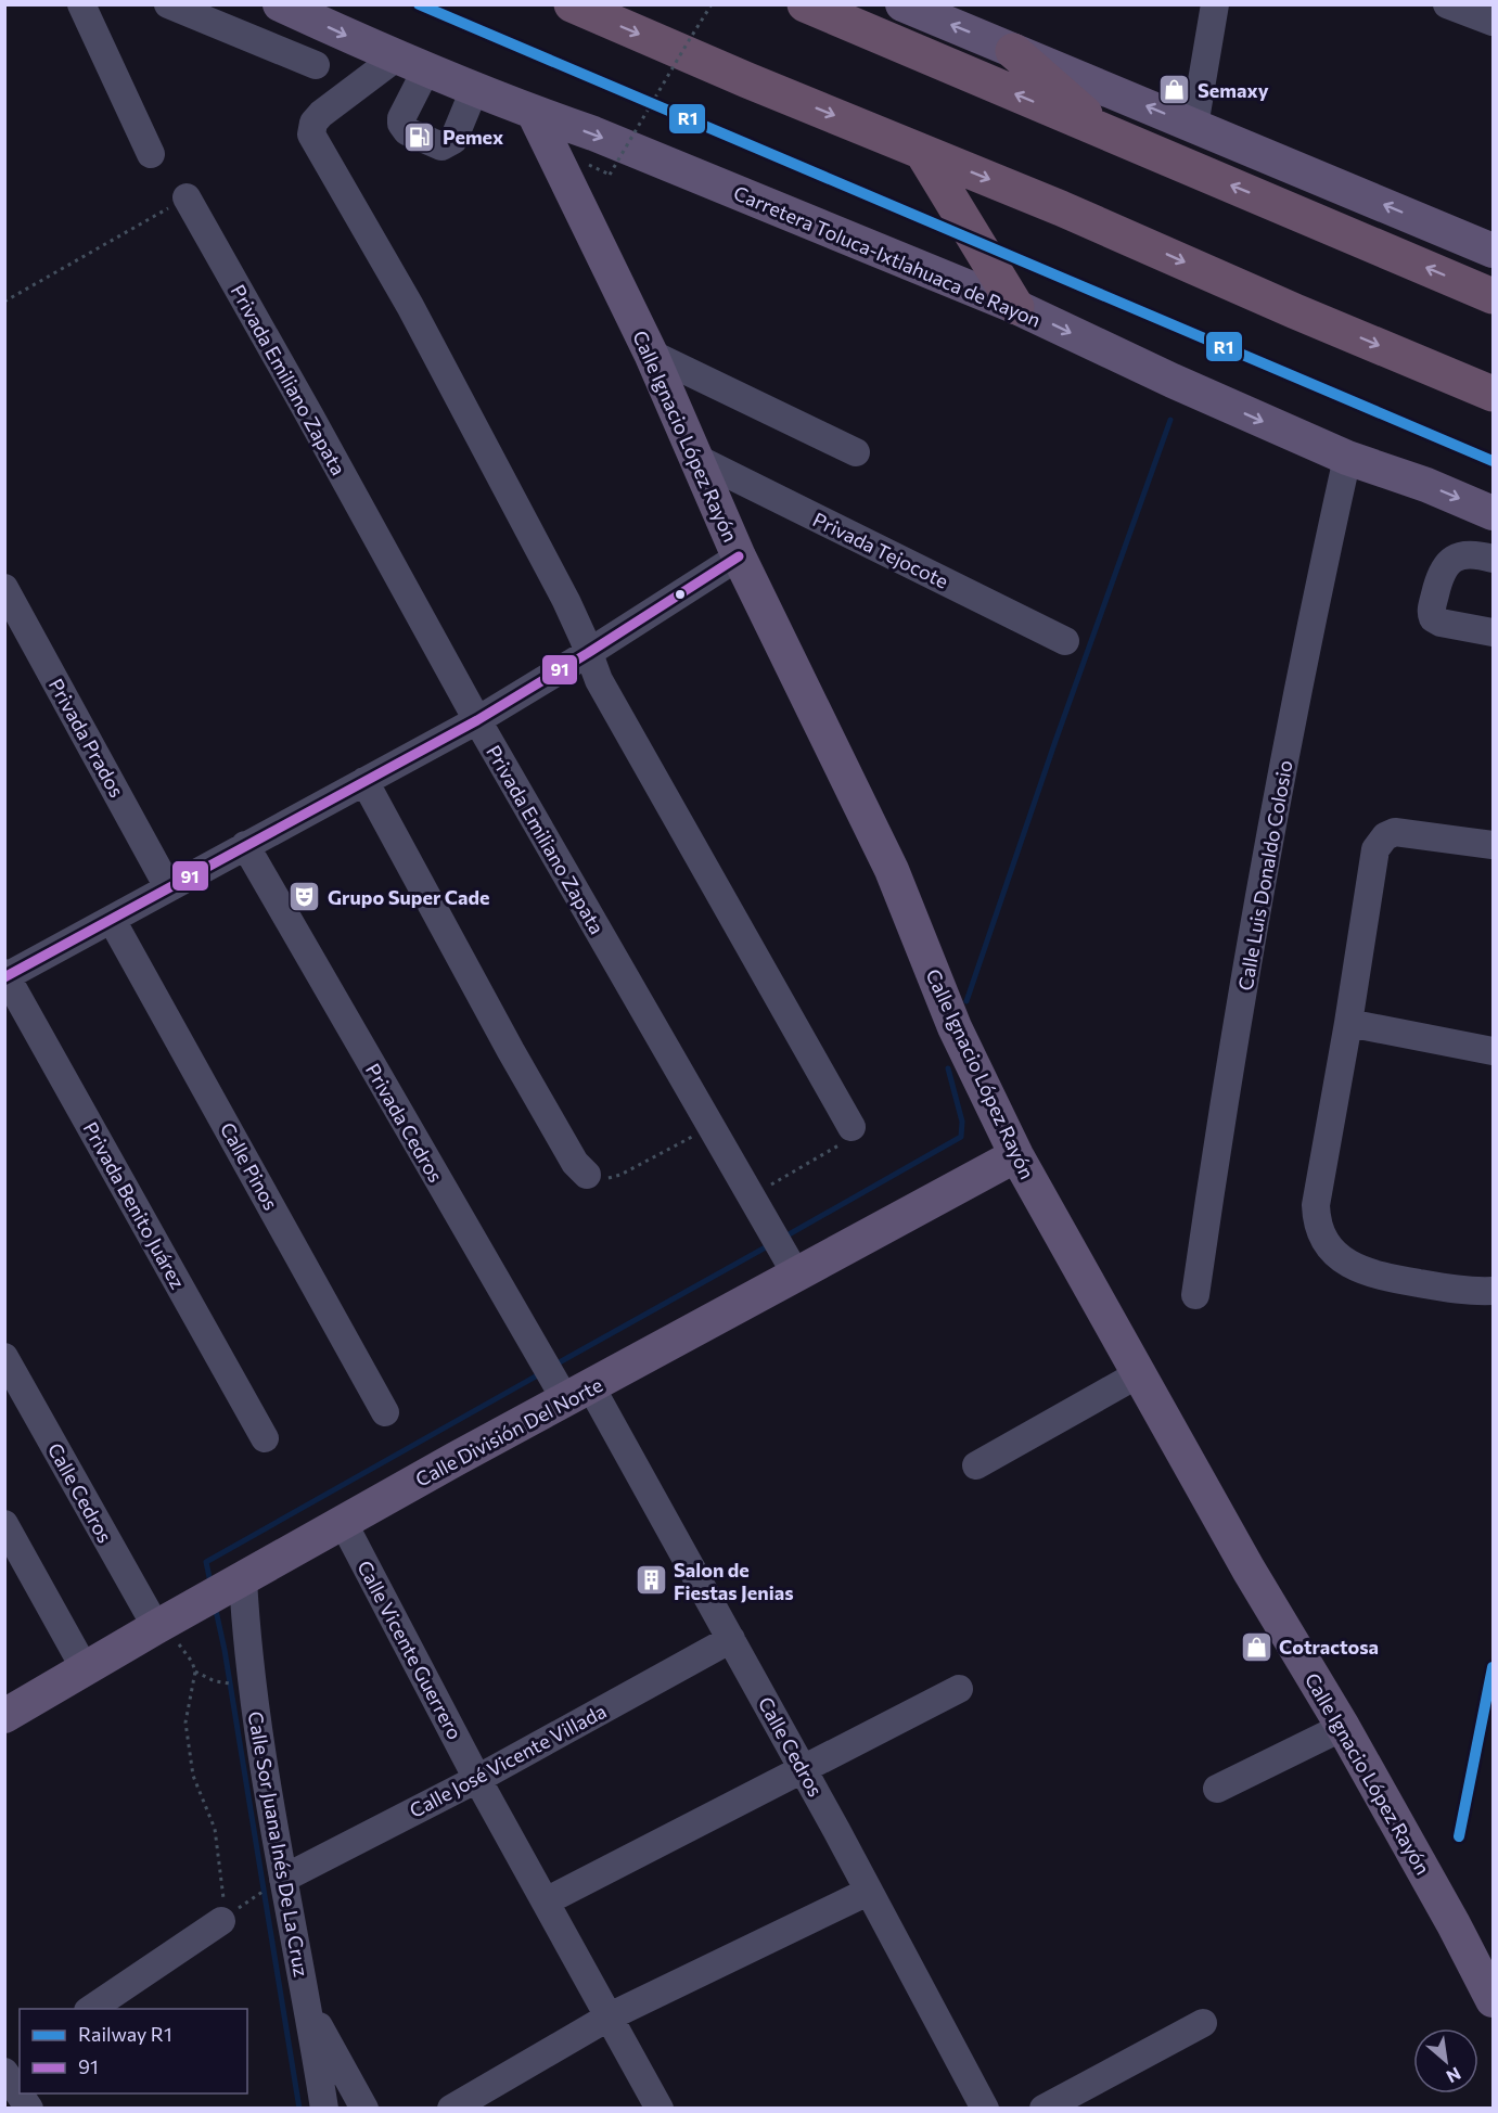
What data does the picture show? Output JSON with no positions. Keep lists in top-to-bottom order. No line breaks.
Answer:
{"streets":{"main road":["Carretera Toluca-Ixtlahuaca de Rayon","Calle Ignacio López Rayón","Calle División Del Norte"],"street":["Privada Emiliano Zapata","Privada Tejocote","Privada Prados","Calle Luis Donaldo Colosio","Privada Cedros","Calle Pinos","Privada Benito Juárez","Calle Cedros","Calle Vicente Guerrero","Calle José Vicente Villada","Calle Sor Juana Inés De La Cruz"]},"crossings":[["Carretera Toluca-Ixtlahuaca de Rayon","Calle Ignacio López Rayón"],["Carretera Toluca-Ixtlahuaca de Rayon","Calle Luis Donaldo Colosio"],["Privada Emiliano Zapata","Calle División Del Norte"],["Calle Ignacio López Rayón","Privada Tejocote"],["Calle Ignacio López Rayón","Calle División Del Norte"],["Privada Cedros","Calle División Del Norte"],["Privada Cedros","Calle Cedros"],["Calle División Del Norte","Calle Cedros"],["Calle División Del Norte","Calle Vicente Guerrero"],["Calle División Del Norte","Calle Sor Juana Inés De La Cruz"],["Calle Cedros","Calle José Vicente Villada"],["Calle Vicente Guerrero","Calle José Vicente Villada"],["Calle José Vicente Villada","Calle Sor Juana Inés De La Cruz"]],"places":{"shop":["Semaxy","Cotractosa"],"fuel station":["Pemex"],"theatre":["Grupo Super Cade"],"building":["Salon de Fiestas Jenias"]},"lines":["rail line R1","transit line 91"],"legend":["Railway R1","91"],"north":"bottom right"}
